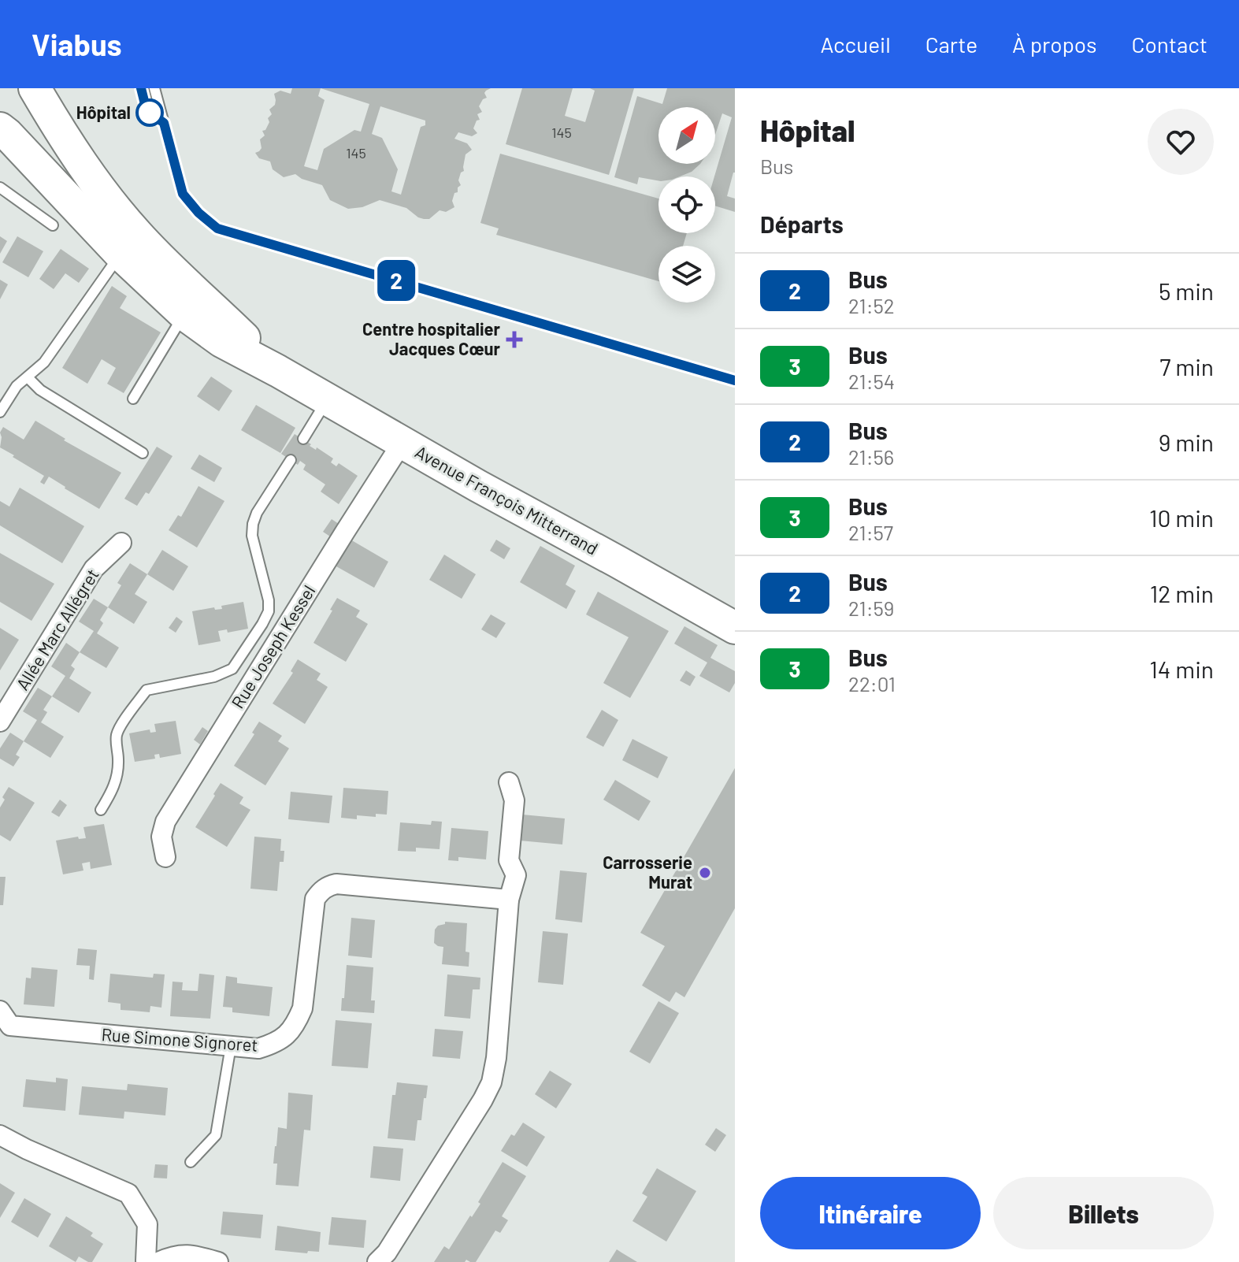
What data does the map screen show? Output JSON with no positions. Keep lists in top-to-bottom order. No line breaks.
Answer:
{"streets":{"main road":["Avenue François Mitterrand"],"street":["Allée Marc Allégret","Rue Joseph Kessel","Rue Simone Signoret"]},"crossings":[["Avenue François Mitterrand","Rue Joseph Kessel"]],"places":{"other":["Hôpital","Carrosserie Murat"],"health":["Centre hospitalier Jacques Cœur"]},"lines":["bus line 2"],"house_numbers":["145","145"],"north":"top right","page":{"header":"Viabus","nav":["Accueil","Carte","À propos","Contact"],"on_map":"2","heading":[["Hôpital","Bus"],"Départs"],"list":[{"mark":"2","name":"Bus","note":"21:52","value":"5 min"},{"mark":"3","name":"Bus","note":"21:54","value":"7 min"},{"mark":"2","name":"Bus","note":"21:56","value":"9 min"},{"mark":"3","name":"Bus","note":"21:57","value":"10 min"},{"mark":"2","name":"Bus","note":"21:59","value":"12 min"},{"mark":"3","name":"Bus","note":"22:01","value":"14 min"}],"buttons":["Itinéraire","Billets"]}}
